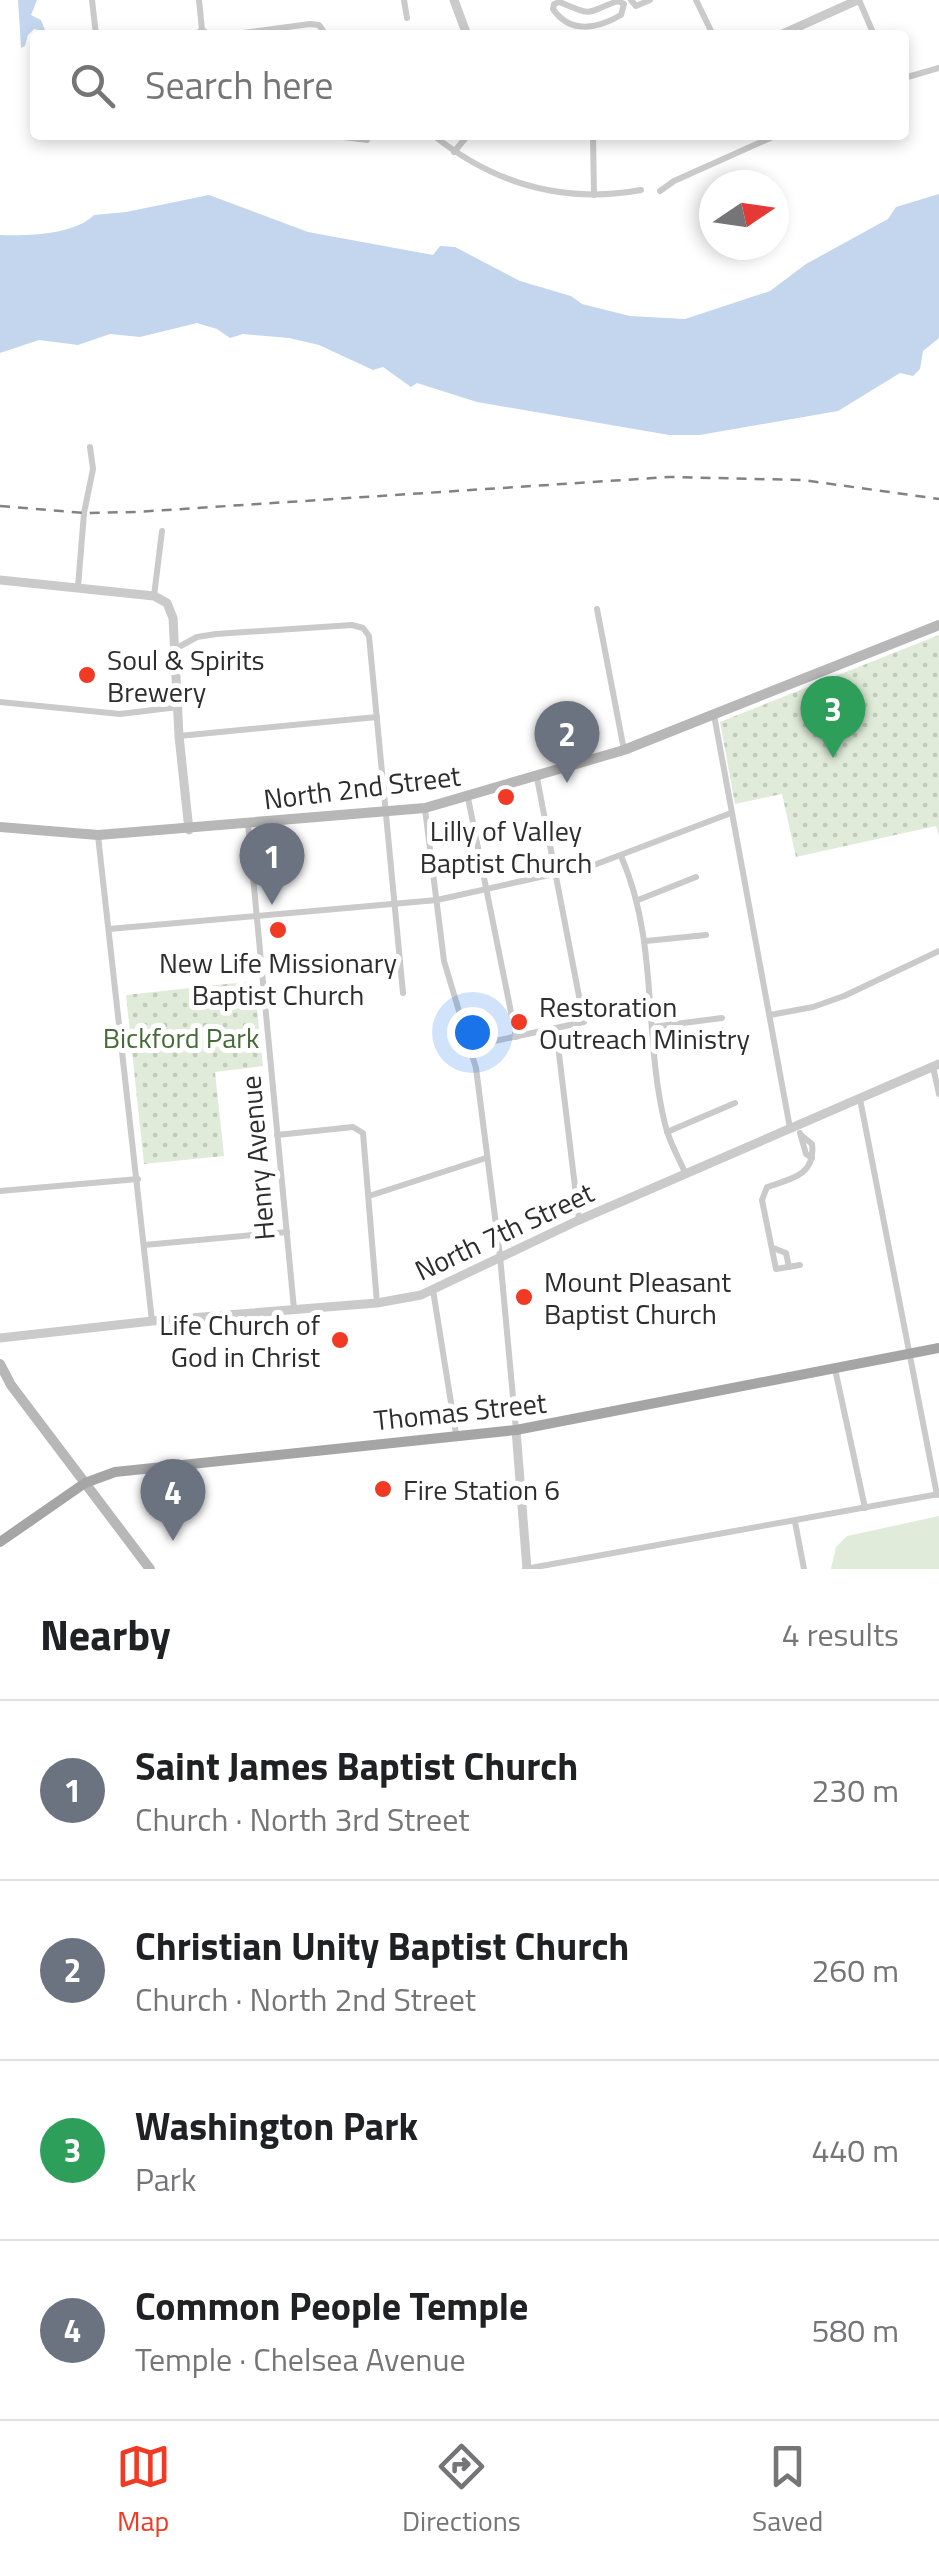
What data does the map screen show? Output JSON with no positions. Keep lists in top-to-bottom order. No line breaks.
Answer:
{"streets":{"main road":["North 2nd Street","Thomas Street"],"street":["Henry Avenue","North 7th Street"]},"crossings":[["North 2nd Street","Henry Avenue"],["Henry Avenue","North 7th Street"]],"parks":["Bickford Park"],"places":["Soul & Spirits Brewery","Lilly of Valley Baptist Church","New Life Missionary Baptist Church","Restoration Outreach Ministry","Mount Pleasant Baptist Church","Life Church of God in Christ","Fire Station 6"],"north":"right","page":{"search":"Search here","pins":["3","2","1","4"],"heading":["Nearby","4 results"],"list":[{"mark":"1","name":"Saint James Baptist Church","note":"Church · North 3rd Street","value":"230 m"},{"mark":"2","name":"Christian Unity Baptist Church","note":"Church · North 2nd Street","value":"260 m"},{"mark":"3","name":"Washington Park","note":"Park","value":"440 m"},{"mark":"4","name":"Common People Temple","note":"Temple · Chelsea Avenue","value":"580 m"}],"nav":["Map","Directions","Saved"]}}
